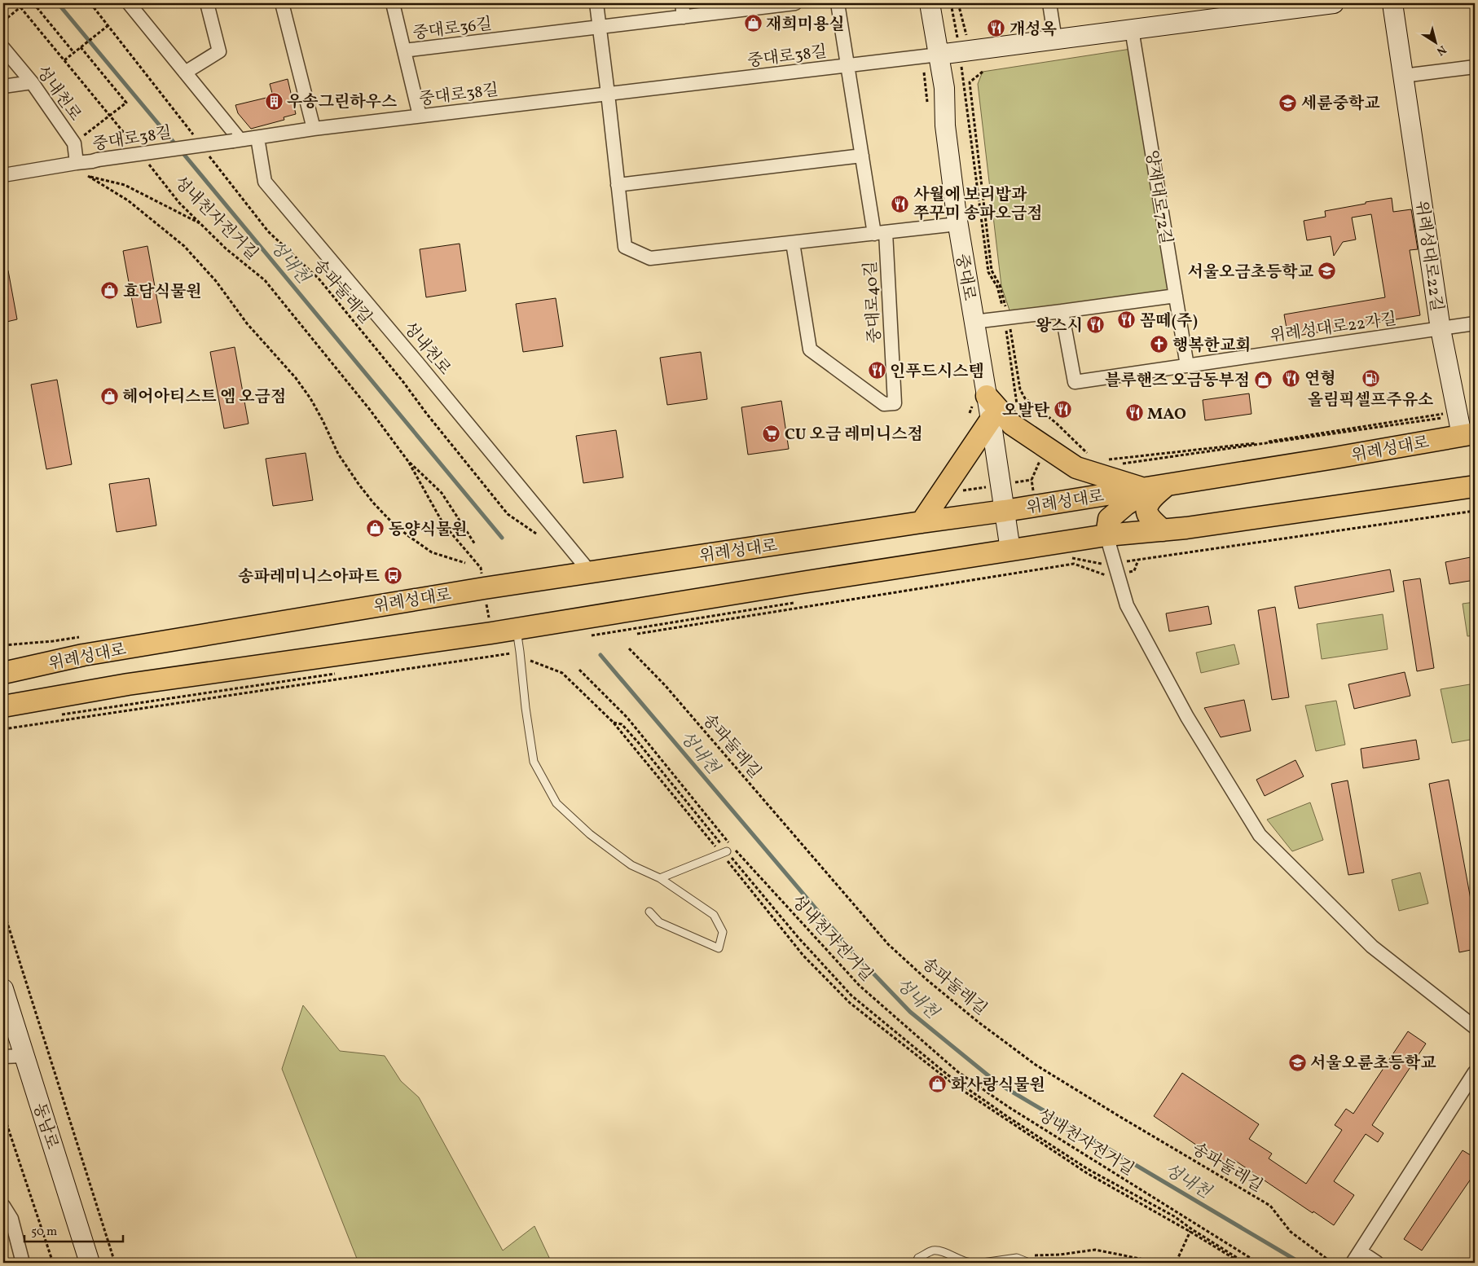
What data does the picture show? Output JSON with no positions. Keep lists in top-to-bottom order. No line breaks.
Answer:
{"streets":{"main road":["위례성대로22길","중대로","위례성대로","동남로"],"street":["중대로36길","중대로38길","성내천로","양재대로72길","중대로40길","위례성대로22가길"],"path":["성내천자전거길","송파둘레길"]},"crossings":[["중대로38길","성내천로"],["중대로38길","중대로"],["중대로38길","중대로40길"],["성내천로","위례성대로"],["양재대로72길","위례성대로22가길"],["위례성대로22길","위례성대로22가길"],["위례성대로22길","위례성대로"],["중대로","위례성대로"]],"water":["성내천"],"places":{"shop":["재희미용실","효담식물원","블루핸즈 오금동부점","헤어아티스트 엠 오금점","동양식물원","화사랑식물원"],"restaurant":["개성옥","사월에 보리밥과 쭈꾸미 송파오금점","꼼떼(주)","왕스시","인푸드시스템","연형","오발탄","MAO"],"building":["우송그린하우스"],"school or university":["세륜중학교","서울오금초등학교","서울오륜초등학교"],"church":["행복한교회"],"fuel station":["올림픽셀프주유소"],"supermarket":["CU 오금 레미니스점"],"bus stop":["송파레미니스아파트"]},"scale_bar":"50 m","north":"bottom right"}
